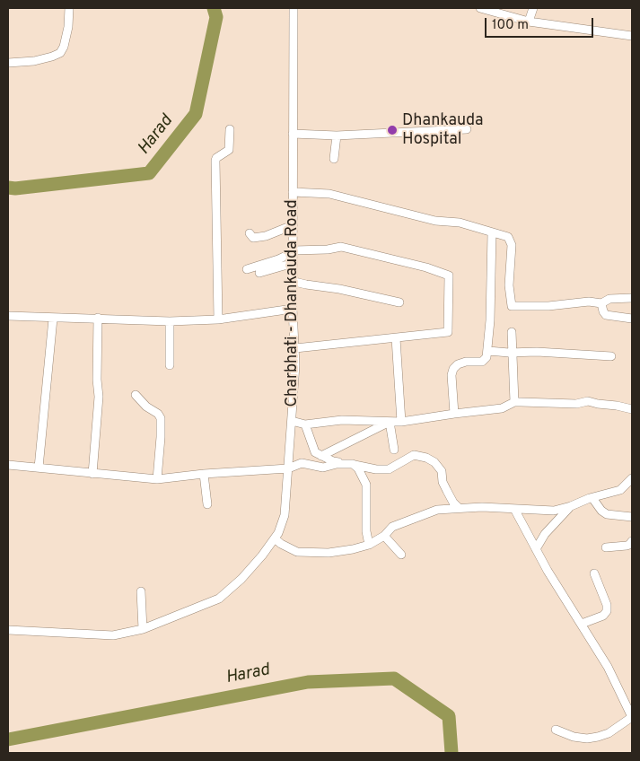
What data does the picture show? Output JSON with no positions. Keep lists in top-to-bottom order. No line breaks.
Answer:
{"streets":{"street":["Charbhati - Dhankauda Road"]},"water":["Harad"],"places":["Dhankauda Hospital"],"scale_bar":"100 m"}
